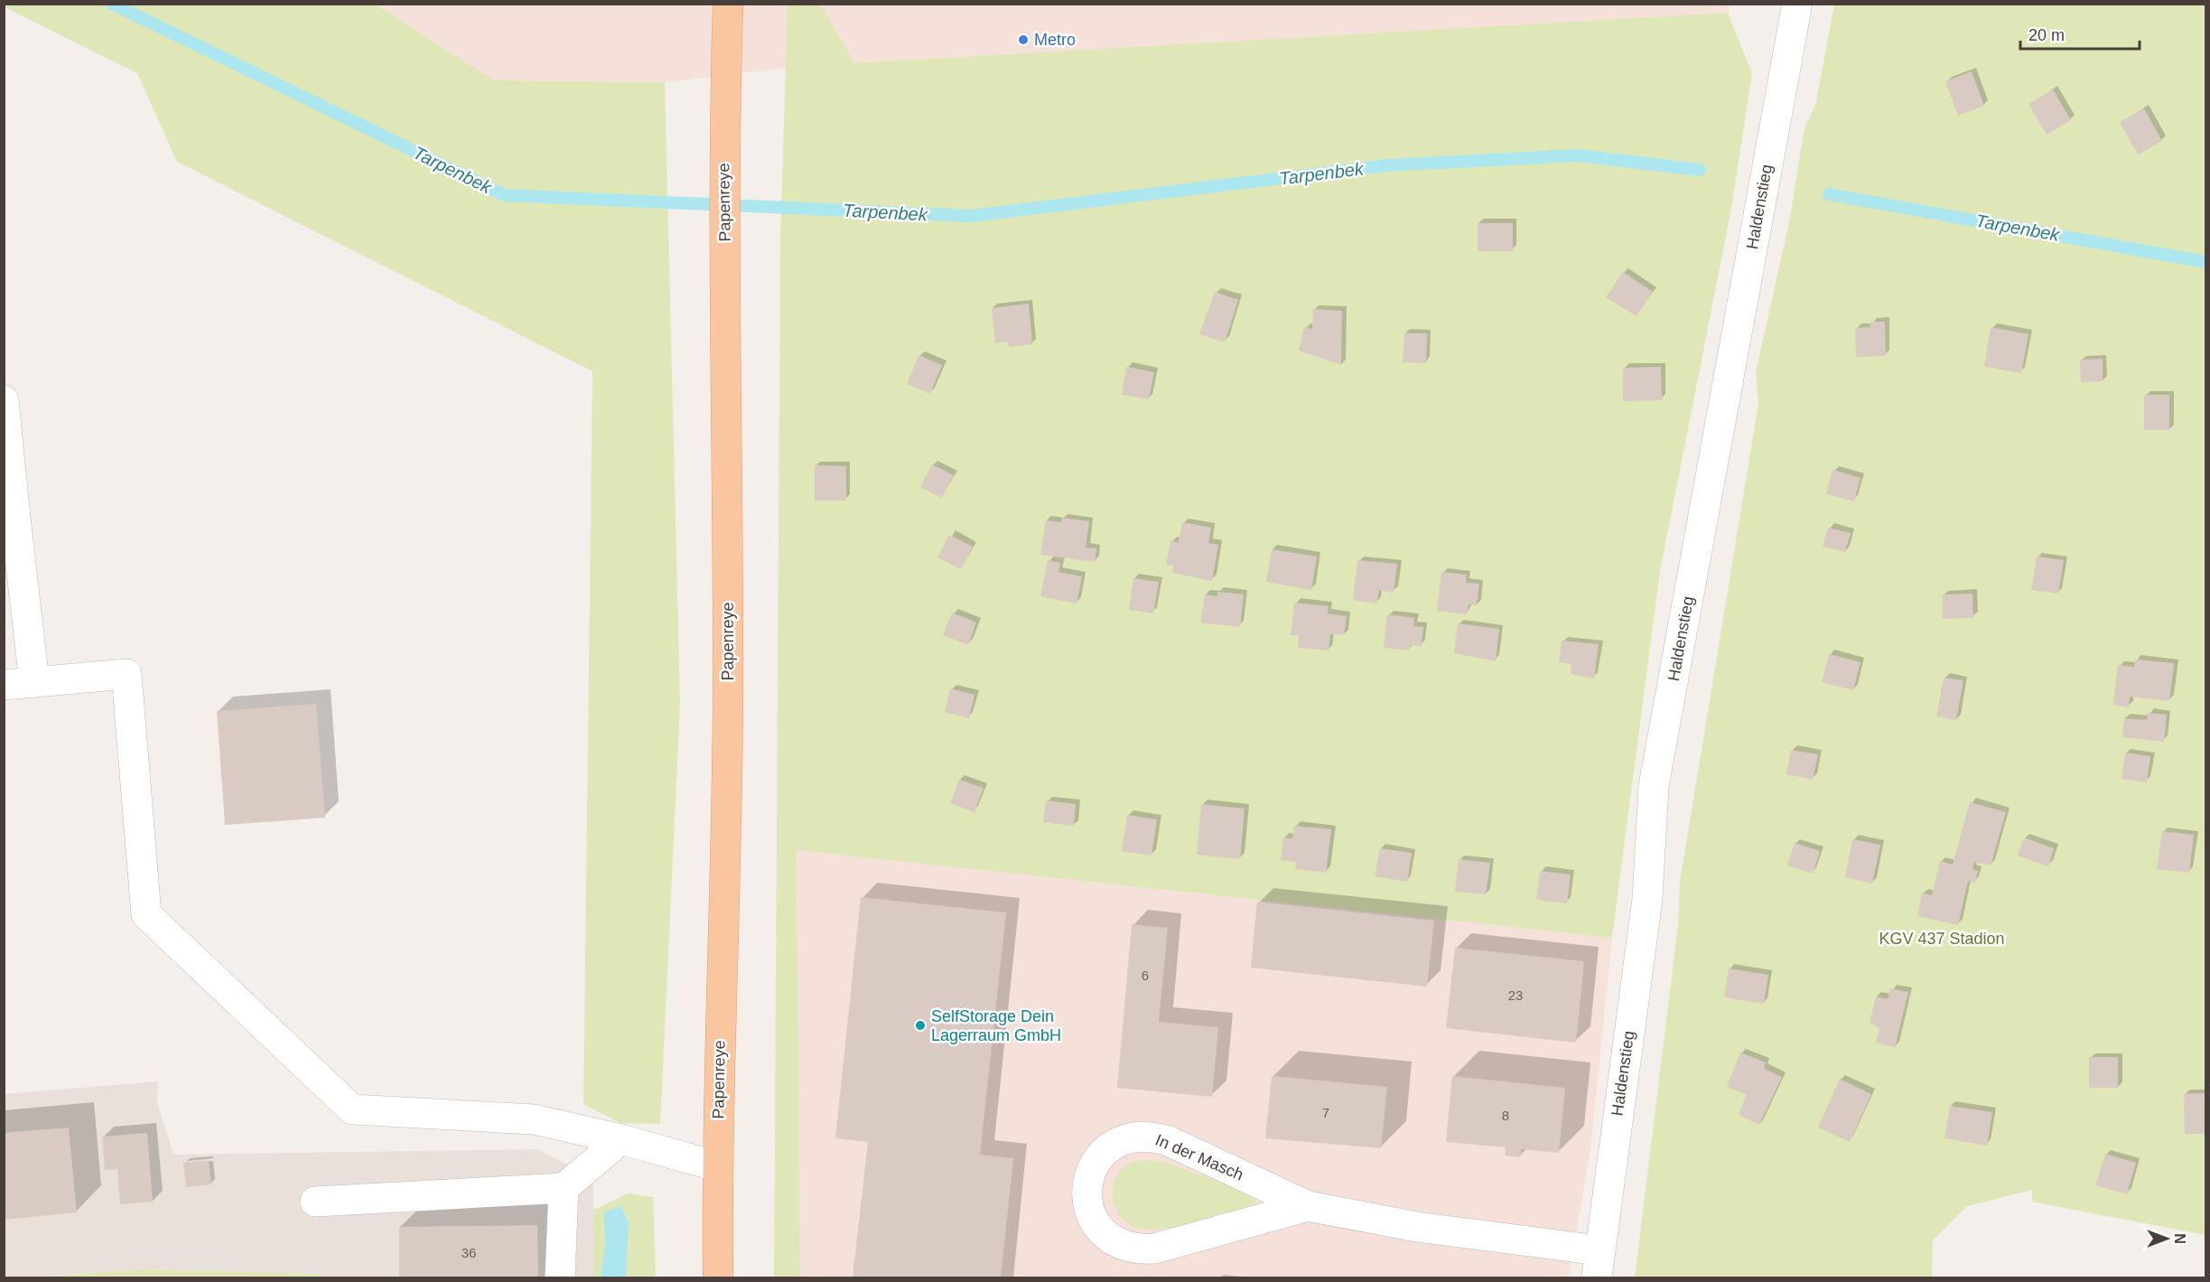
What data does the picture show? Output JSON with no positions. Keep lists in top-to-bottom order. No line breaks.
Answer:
{"streets":{"main road":["Papenreye"],"street":["Haldenstieg","In der Masch"]},"crossings":[["Haldenstieg","In der Masch"]],"water":["Tarpenbek"],"parks":["KGV 437 Stadion"],"places":["Metro","SelfStorage Dein Lagerraum GmbH"],"house_numbers":["6","23","7","8","36"],"scale_bar":"20 m","north":"right"}
